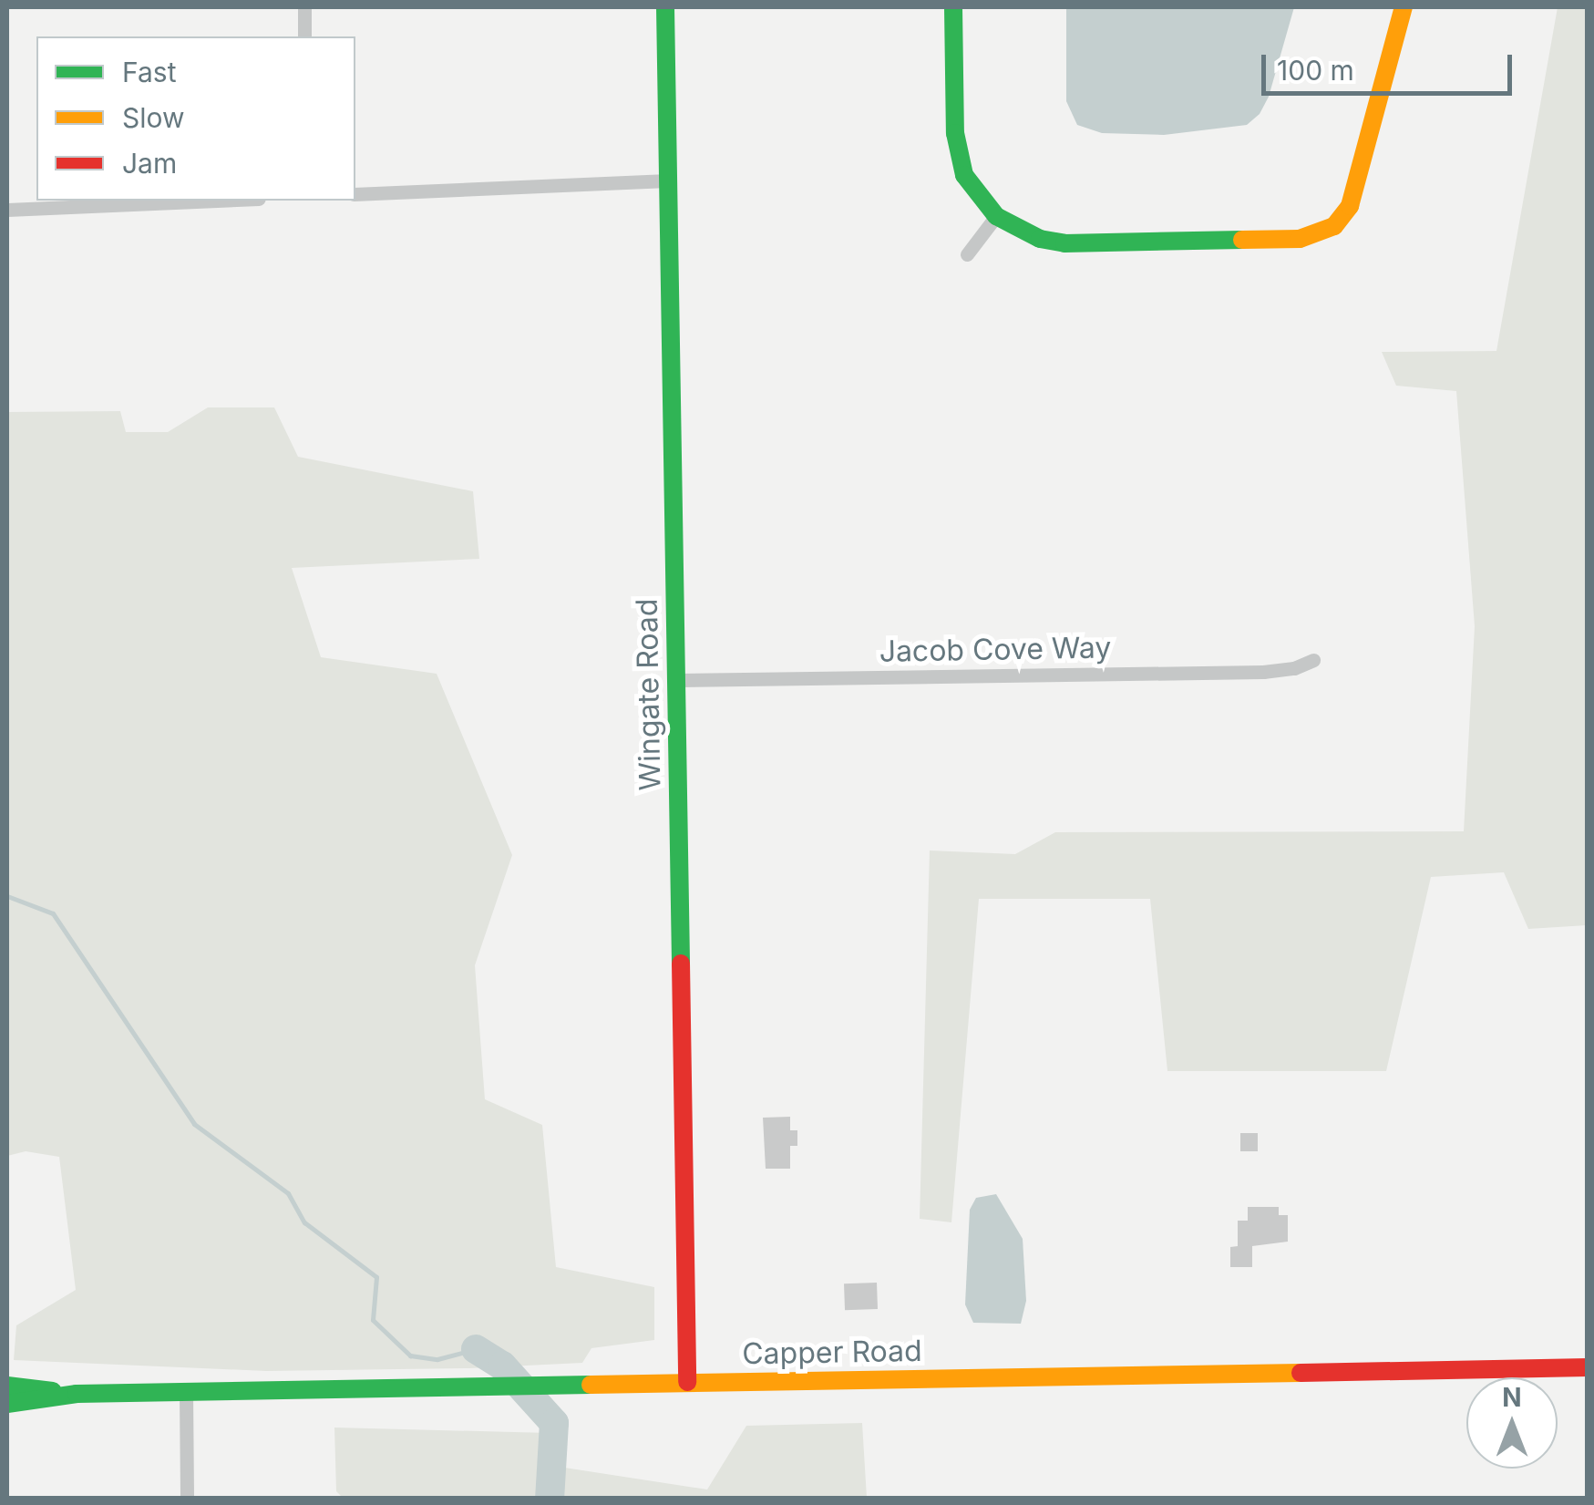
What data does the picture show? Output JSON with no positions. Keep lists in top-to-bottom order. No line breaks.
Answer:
{"streets":{"street":["Jacob Cove Way","Wingate Road","Capper Road"]},"crossings":[["Jacob Cove Way","Wingate Road"],["Wingate Road","Capper Road"]],"legend":["Fast","Slow","Jam"],"scale_bar":"100 m","north":"top"}
